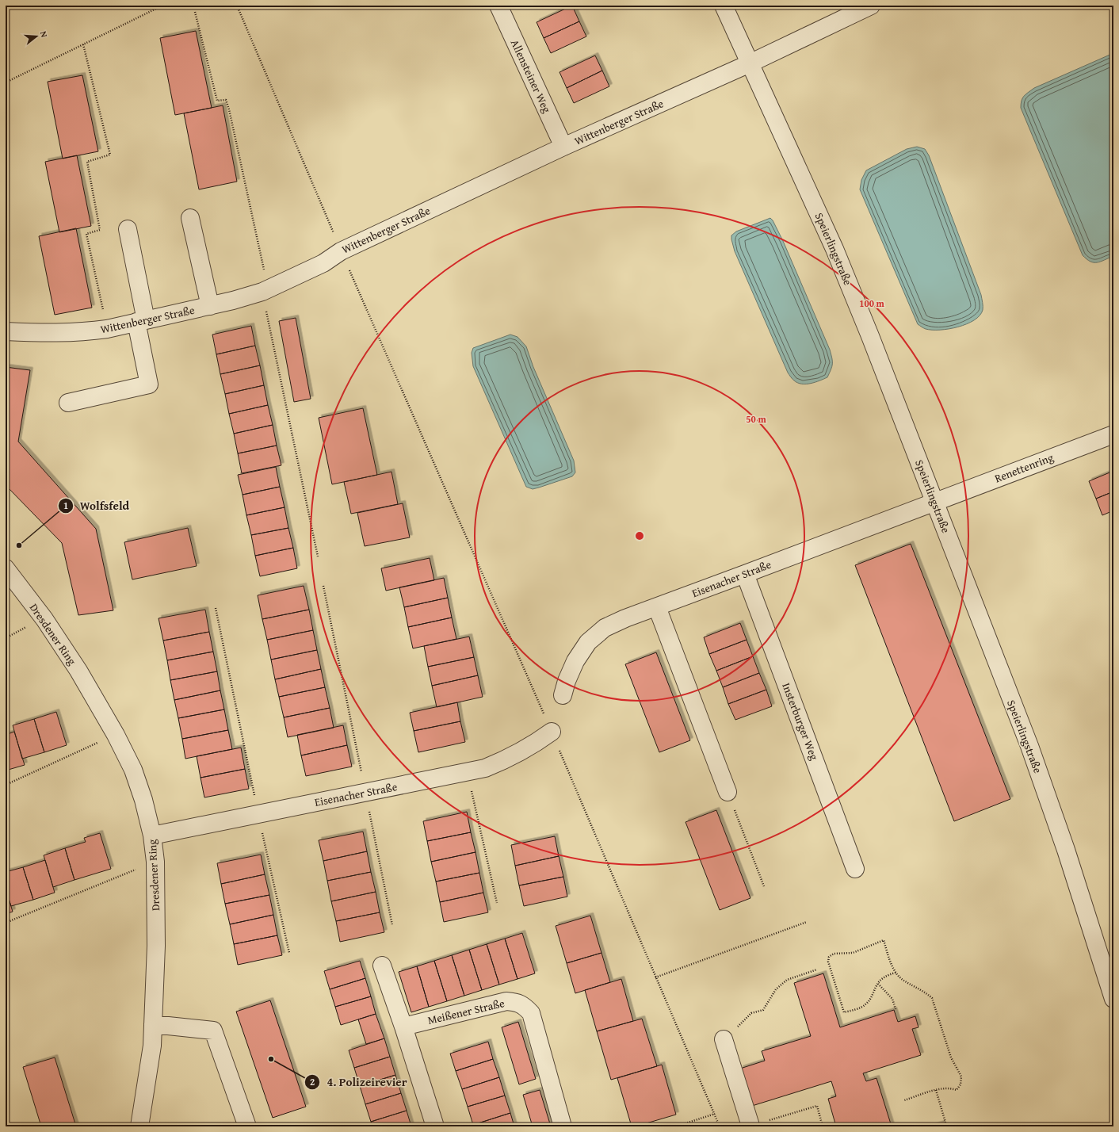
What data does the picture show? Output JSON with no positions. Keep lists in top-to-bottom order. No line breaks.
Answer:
{"streets":{"street":["Allensteiner Weg","Wittenberger Straße","Speierlingstraße","Renettenring","Eisenacher Straße","Dresdener Ring","Insterburger Weg","Meißener Straße"]},"crossings":[["Allensteiner Weg","Wittenberger Straße"],["Wittenberger Straße","Speierlingstraße"],["Speierlingstraße","Renettenring"],["Speierlingstraße","Eisenacher Straße"],["Renettenring","Eisenacher Straße"],["Eisenacher Straße","Dresdener Ring"],["Eisenacher Straße","Insterburger Weg"]],"places":["Wolfsfeld","4. Polizeirevier"],"north":"right","rings":["100 m","50 m"]}
